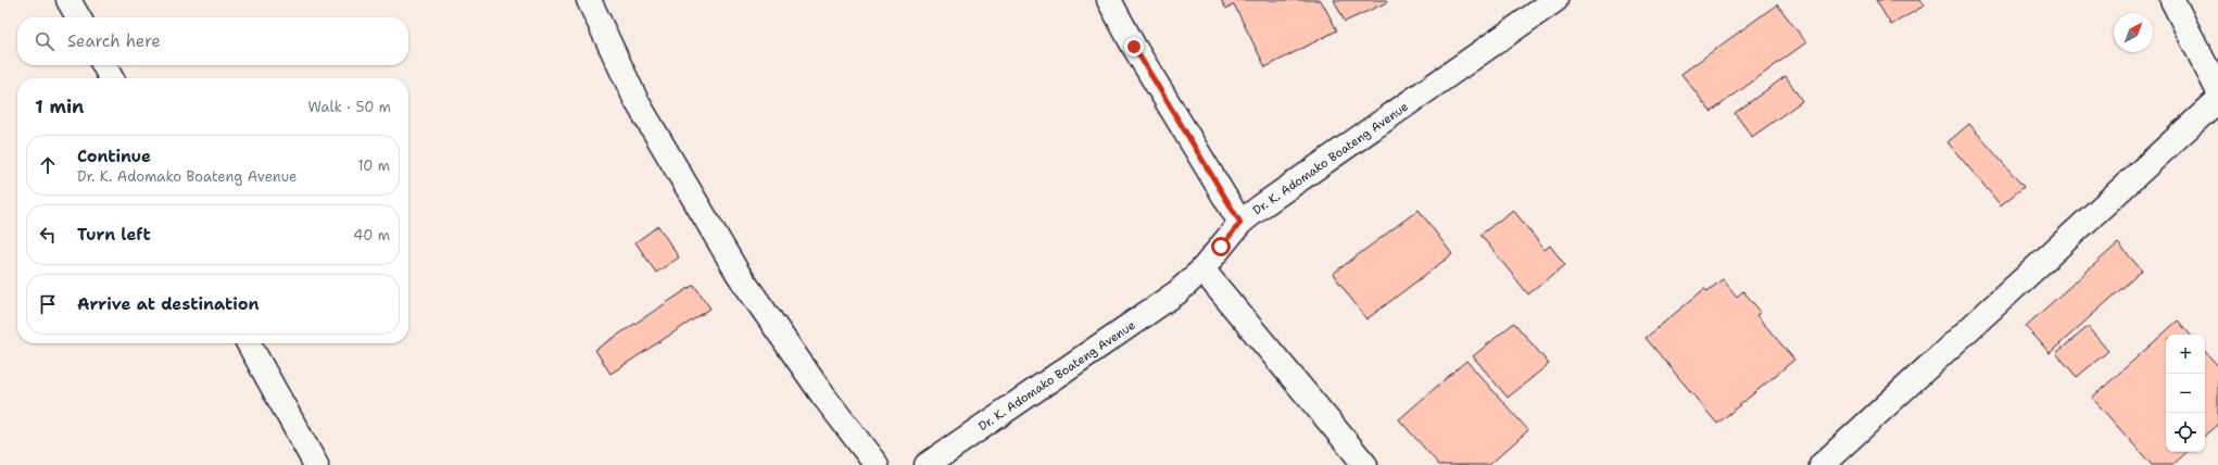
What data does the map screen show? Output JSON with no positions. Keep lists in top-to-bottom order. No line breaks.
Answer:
{"streets":{"street":["Dr. K. Adomako Boateng Avenue"]},"north":"top right","page":{"search":"Search here","heading":["1 min","Walk · 50 m"],"list":[["Continue","Dr. K. Adomako Boateng Avenue","10 m"],["Turn left","40 m"],"Arrive at destination"],"map_buttons":["+","−"]}}
